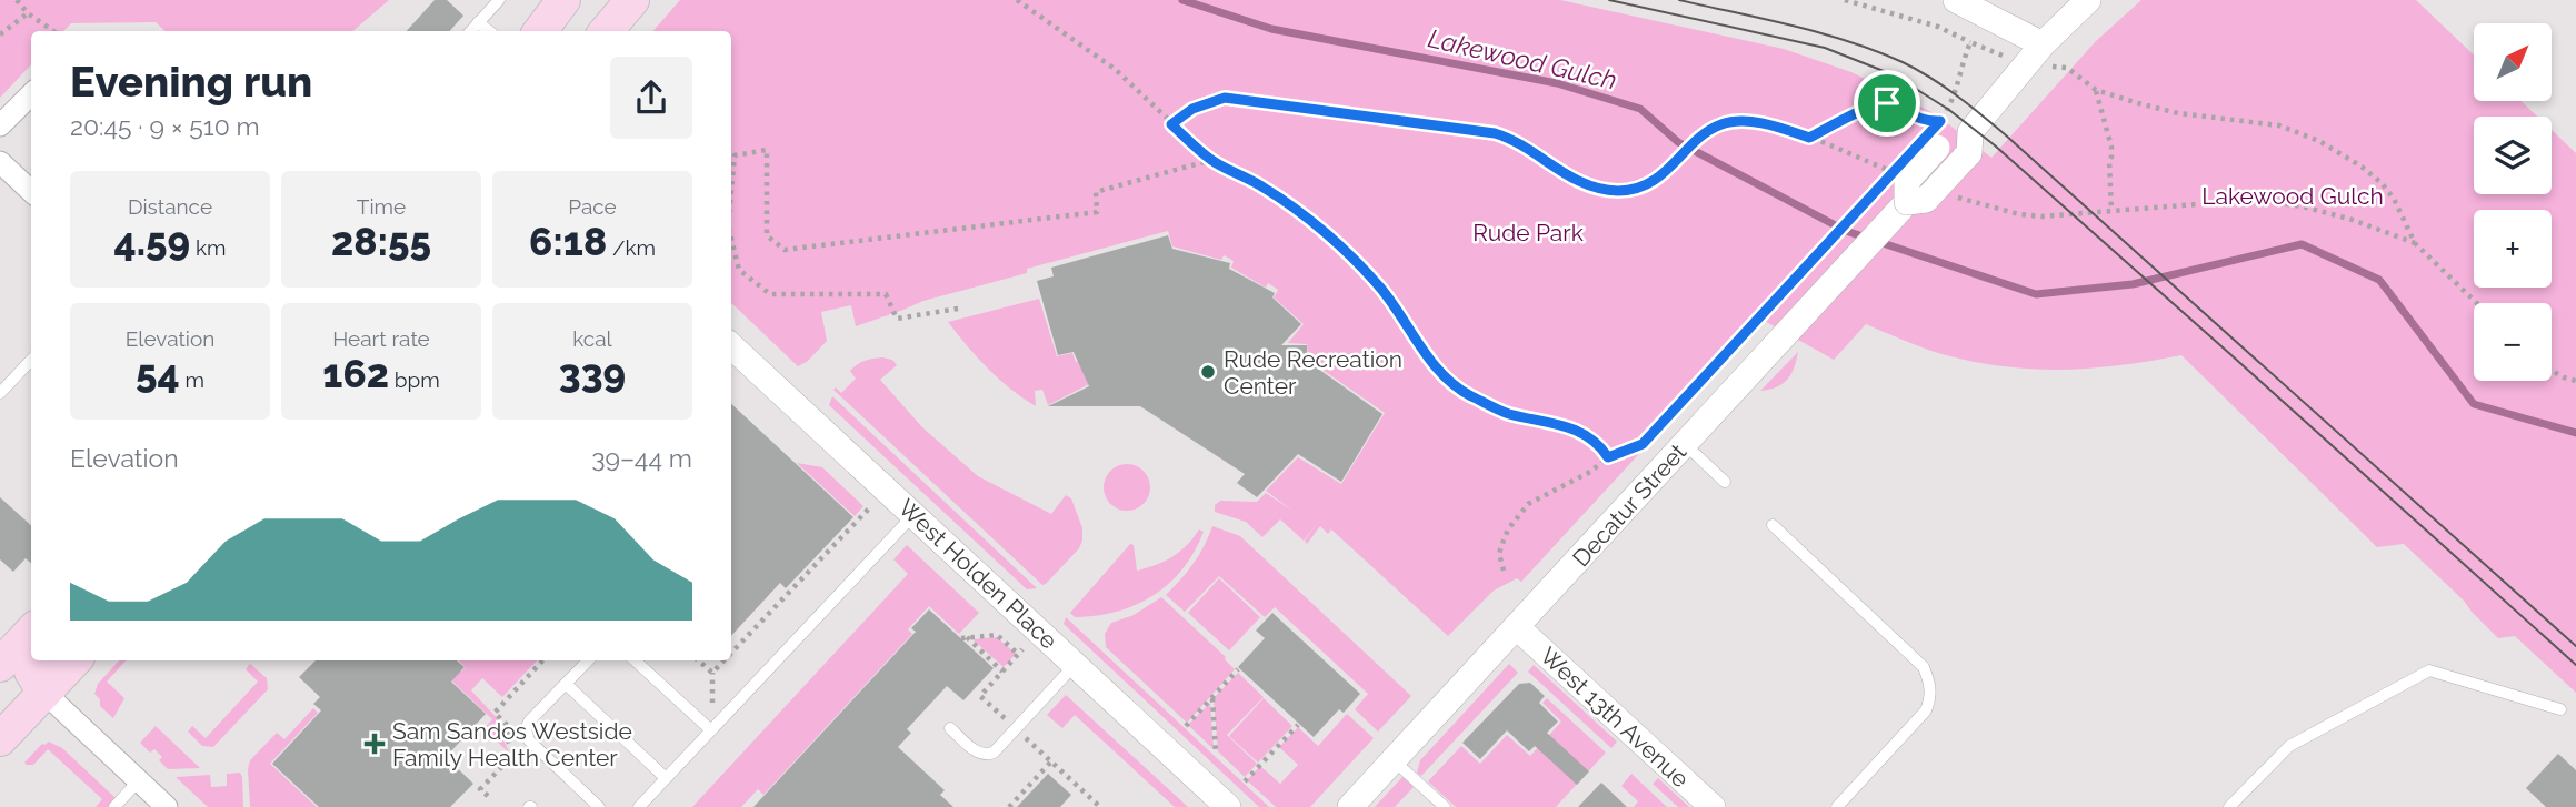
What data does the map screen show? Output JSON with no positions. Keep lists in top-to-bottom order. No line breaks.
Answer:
{"streets":{"street":["Decatur Street","West Holden Place","West 13th Avenue"]},"crossings":[["Decatur Street","West 13th Avenue"]],"water":["Lakewood Gulch"],"parks":["Lakewood Gulch","Rude Park"],"places":{"other":["Rude Recreation Center"],"health":["Sam Sandos Westside Family Health Center"]},"north":"top right","page":{"map_buttons":["+","−"],"heading":["Evening run","20:45 · 9 × 510 m"],"stats":[["Distance","4.59 km"],["Time","28:55"],["Pace","6:18 /km"],["Elevation","54 m"],["Heart rate","162 bpm"],["kcal","339"]],"chart":["Elevation","39–44 m"]}}
